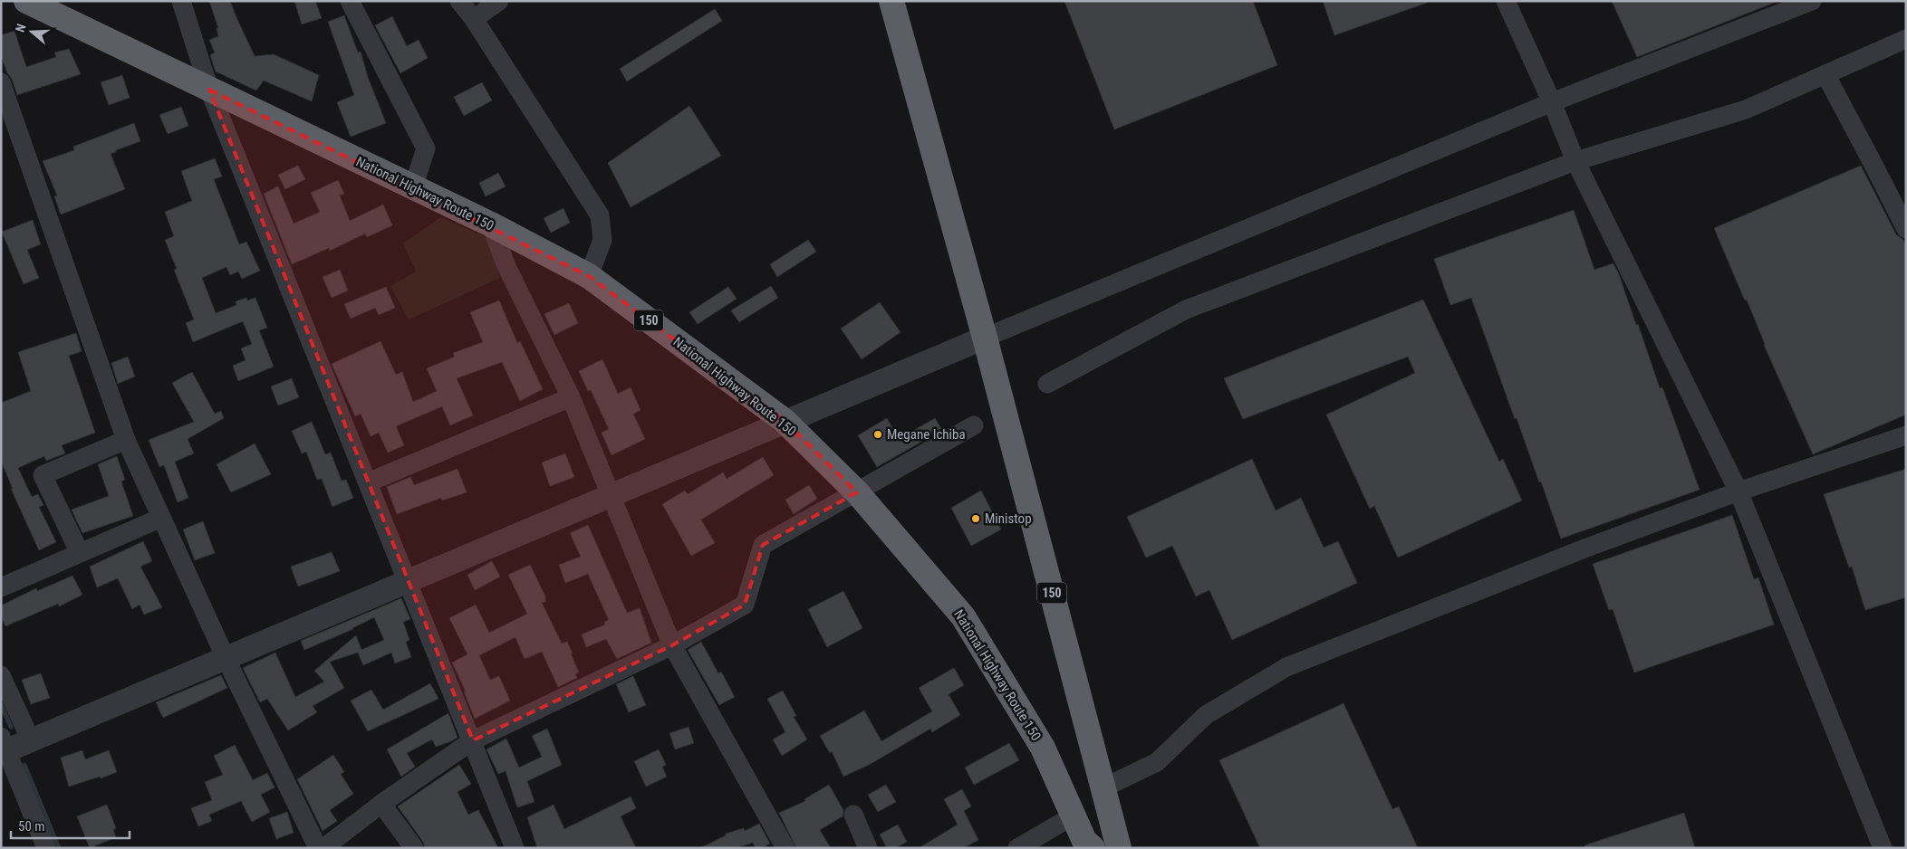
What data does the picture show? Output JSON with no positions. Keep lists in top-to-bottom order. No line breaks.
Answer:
{"streets":{"highway":["National Highway Route 150","150"]},"places":["Megane Ichiba","Ministop"],"scale_bar":"50 m","north":"left"}
